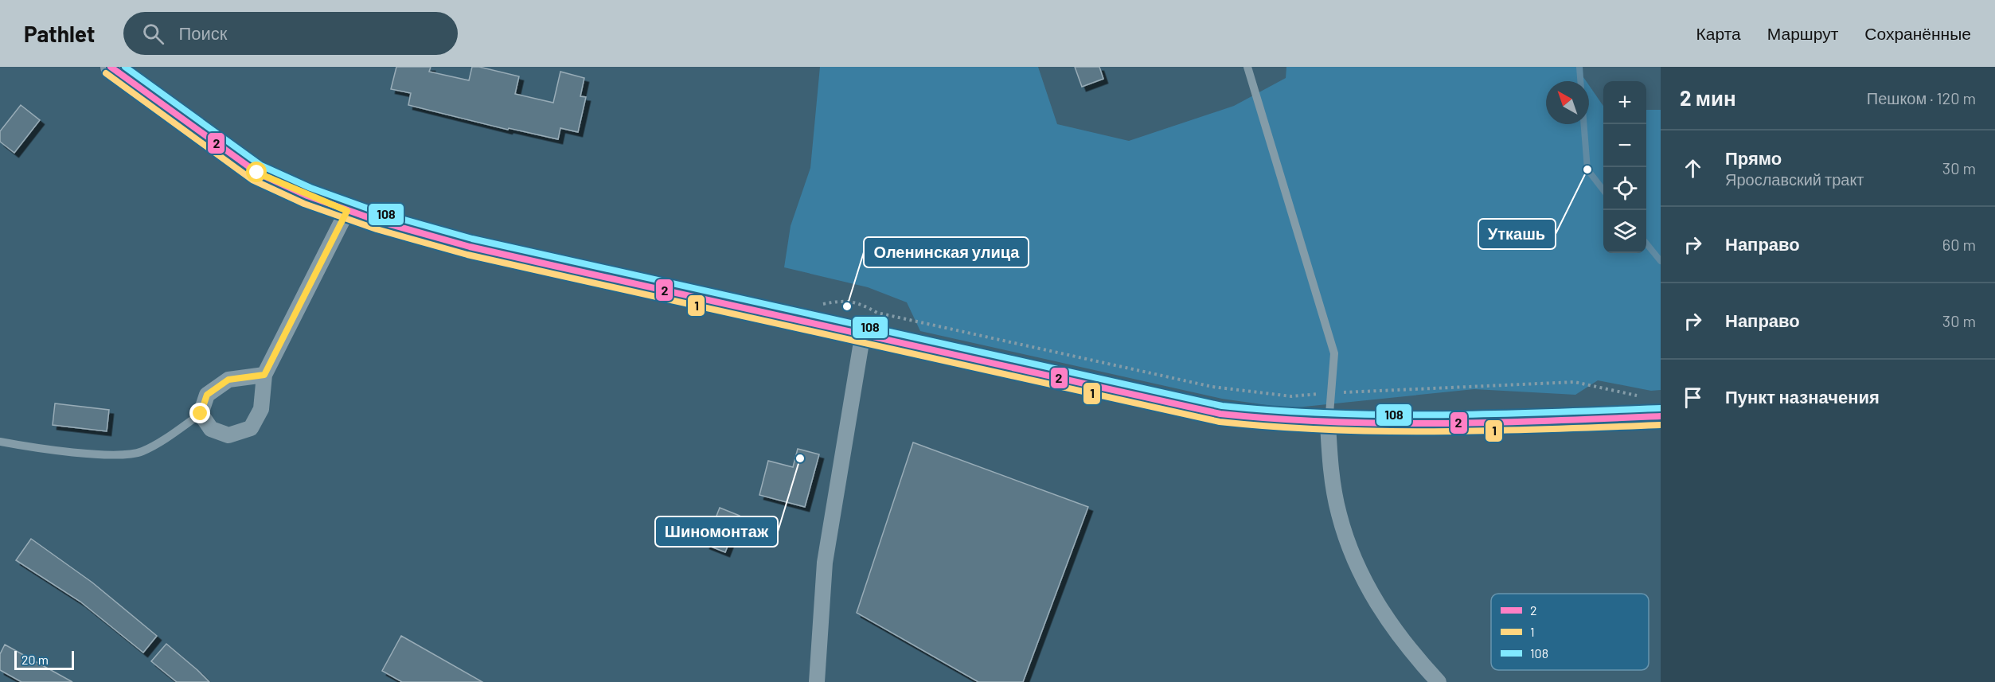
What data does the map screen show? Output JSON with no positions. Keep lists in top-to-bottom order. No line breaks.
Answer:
{"places":["Уткашь","Оленинская улица","Шиномонтаж"],"lines":["transit line 2","transit line 108","transit line 1"],"legend":["2","1","108"],"scale_bar":"20 m","north":"top left","page":{"header":"Pathlet","search":"Поиск","nav":["Карта","Маршрут","Сохранённые"],"heading":["2 мин","Пешком · 120 m"],"map_buttons":["+","−"],"list":[["Прямо","Ярославский тракт","30 m"],["Направо","60 m"],["Направо","30 m"],"Пункт назначения"],"scale":"20 m"}}
